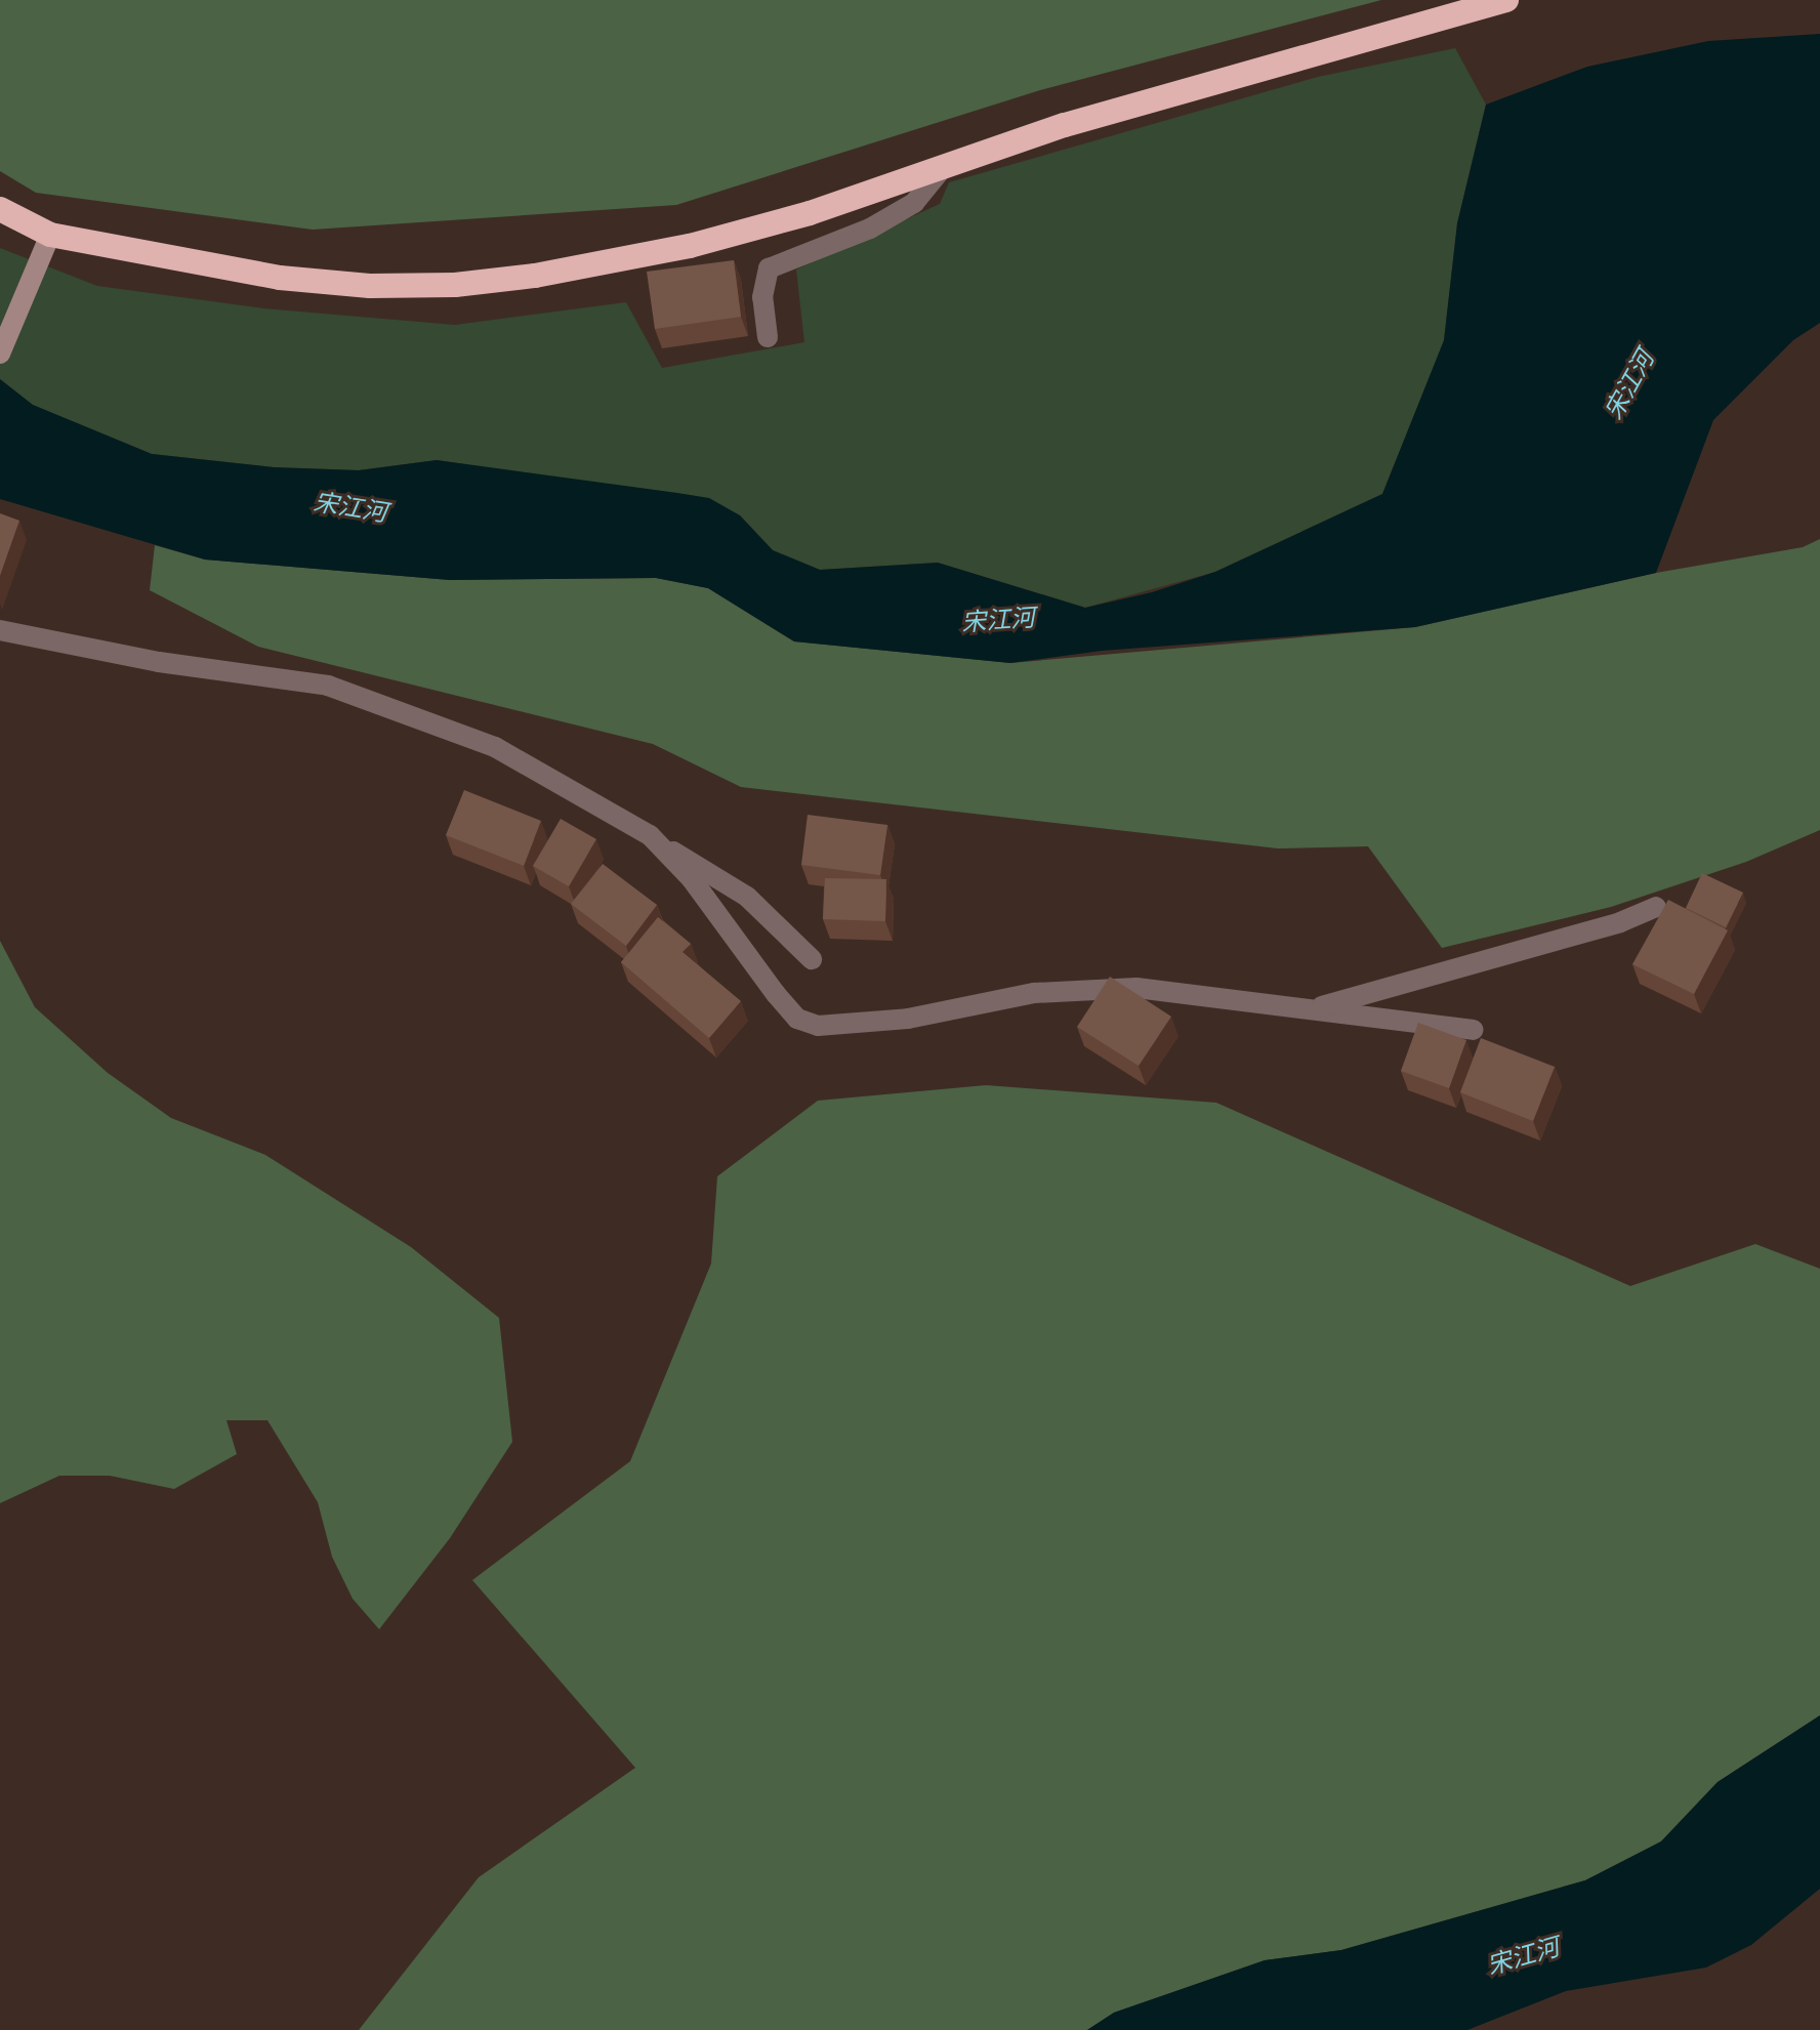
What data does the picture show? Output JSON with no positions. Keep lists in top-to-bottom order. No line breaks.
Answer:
{"water":["宋江河"]}
